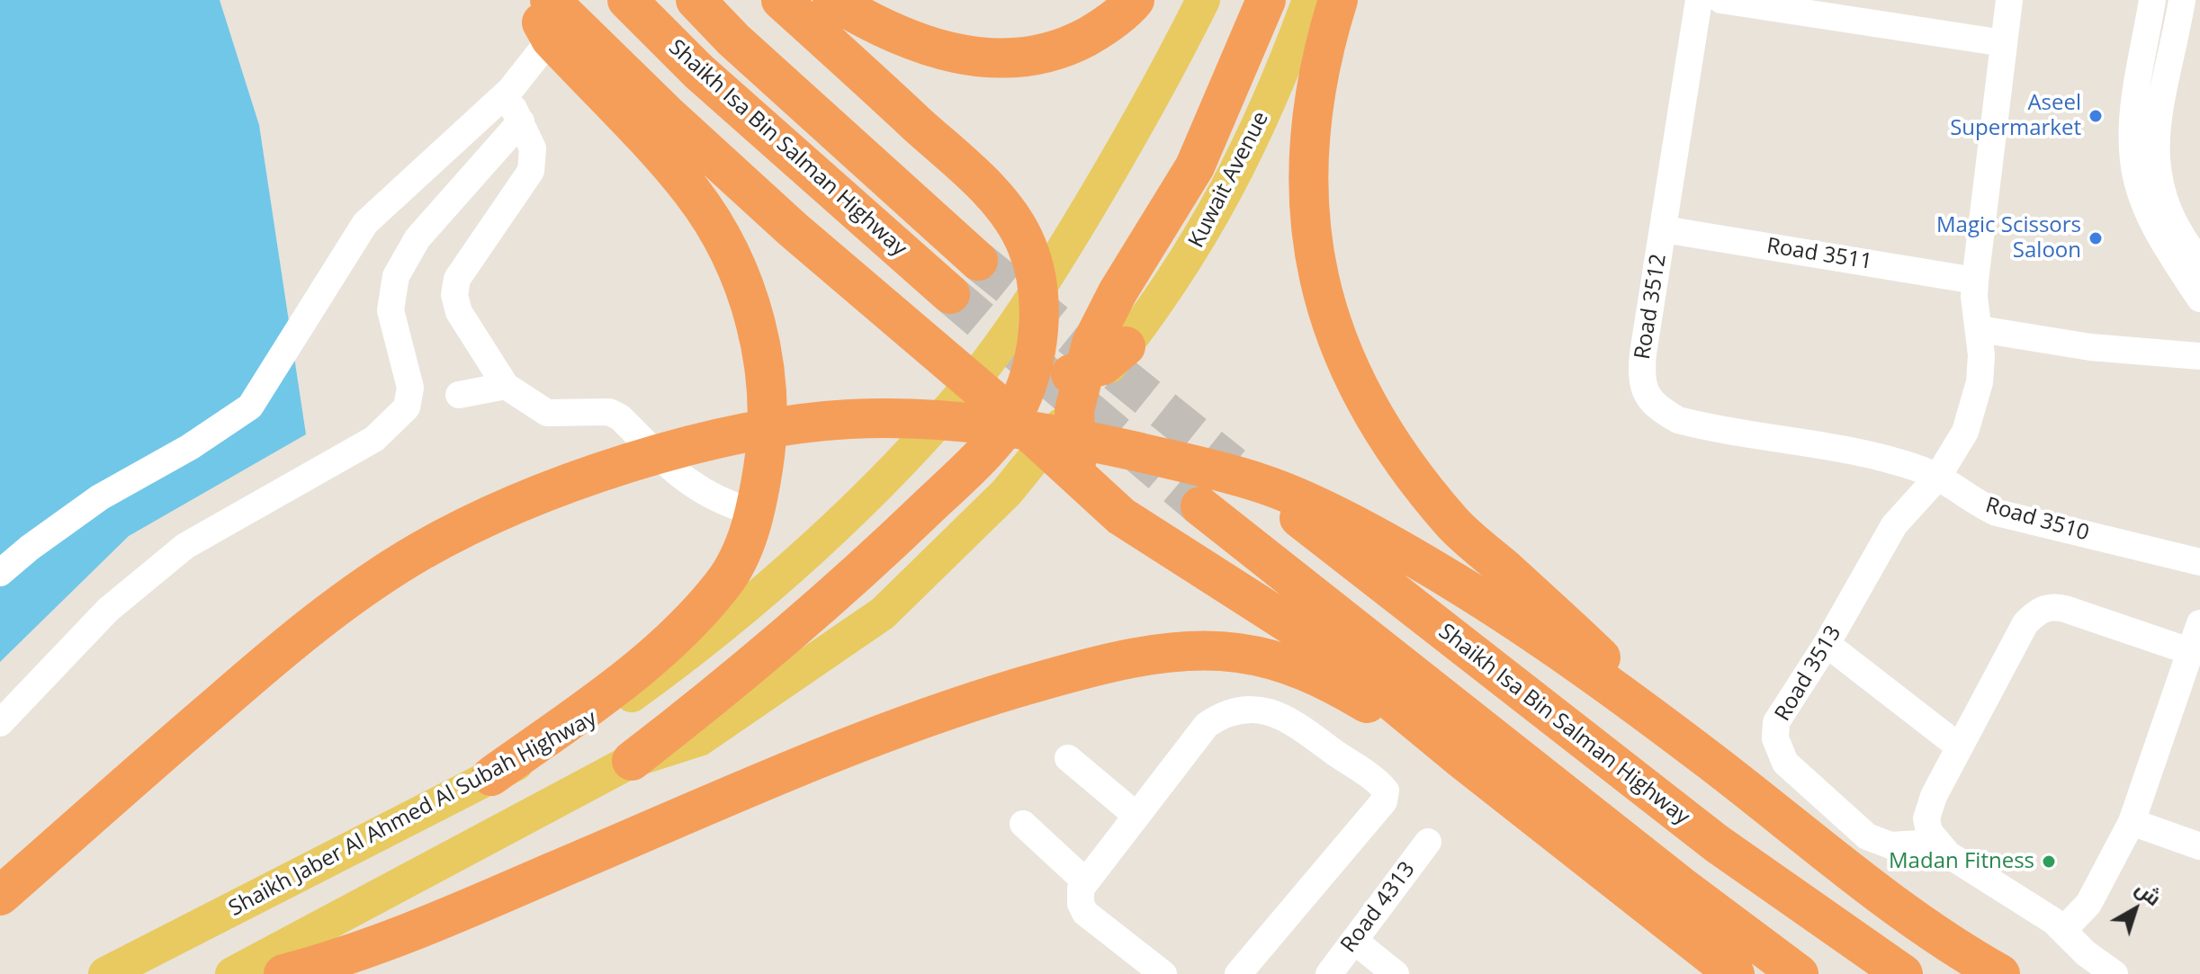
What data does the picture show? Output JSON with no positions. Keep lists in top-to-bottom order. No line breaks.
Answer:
{"streets":{"highway":["Shaikh Isa Bin Salman Highway"],"main road":["Kuwait Avenue","Shaikh Jaber Al Ahmed Al Subah Highway"],"street":["Road 3511","Road 3512","Road 3510","Road 3513","Road 4313"]},"crossings":[["Road 3511","Road 3512"],["Road 3512","Road 3510"],["Road 3512","Road 3513"],["Road 3510","Road 3513"]],"places":["Aseel Supermarket","Magic Scissors Saloon","Madan Fitness"],"north":"top right"}
